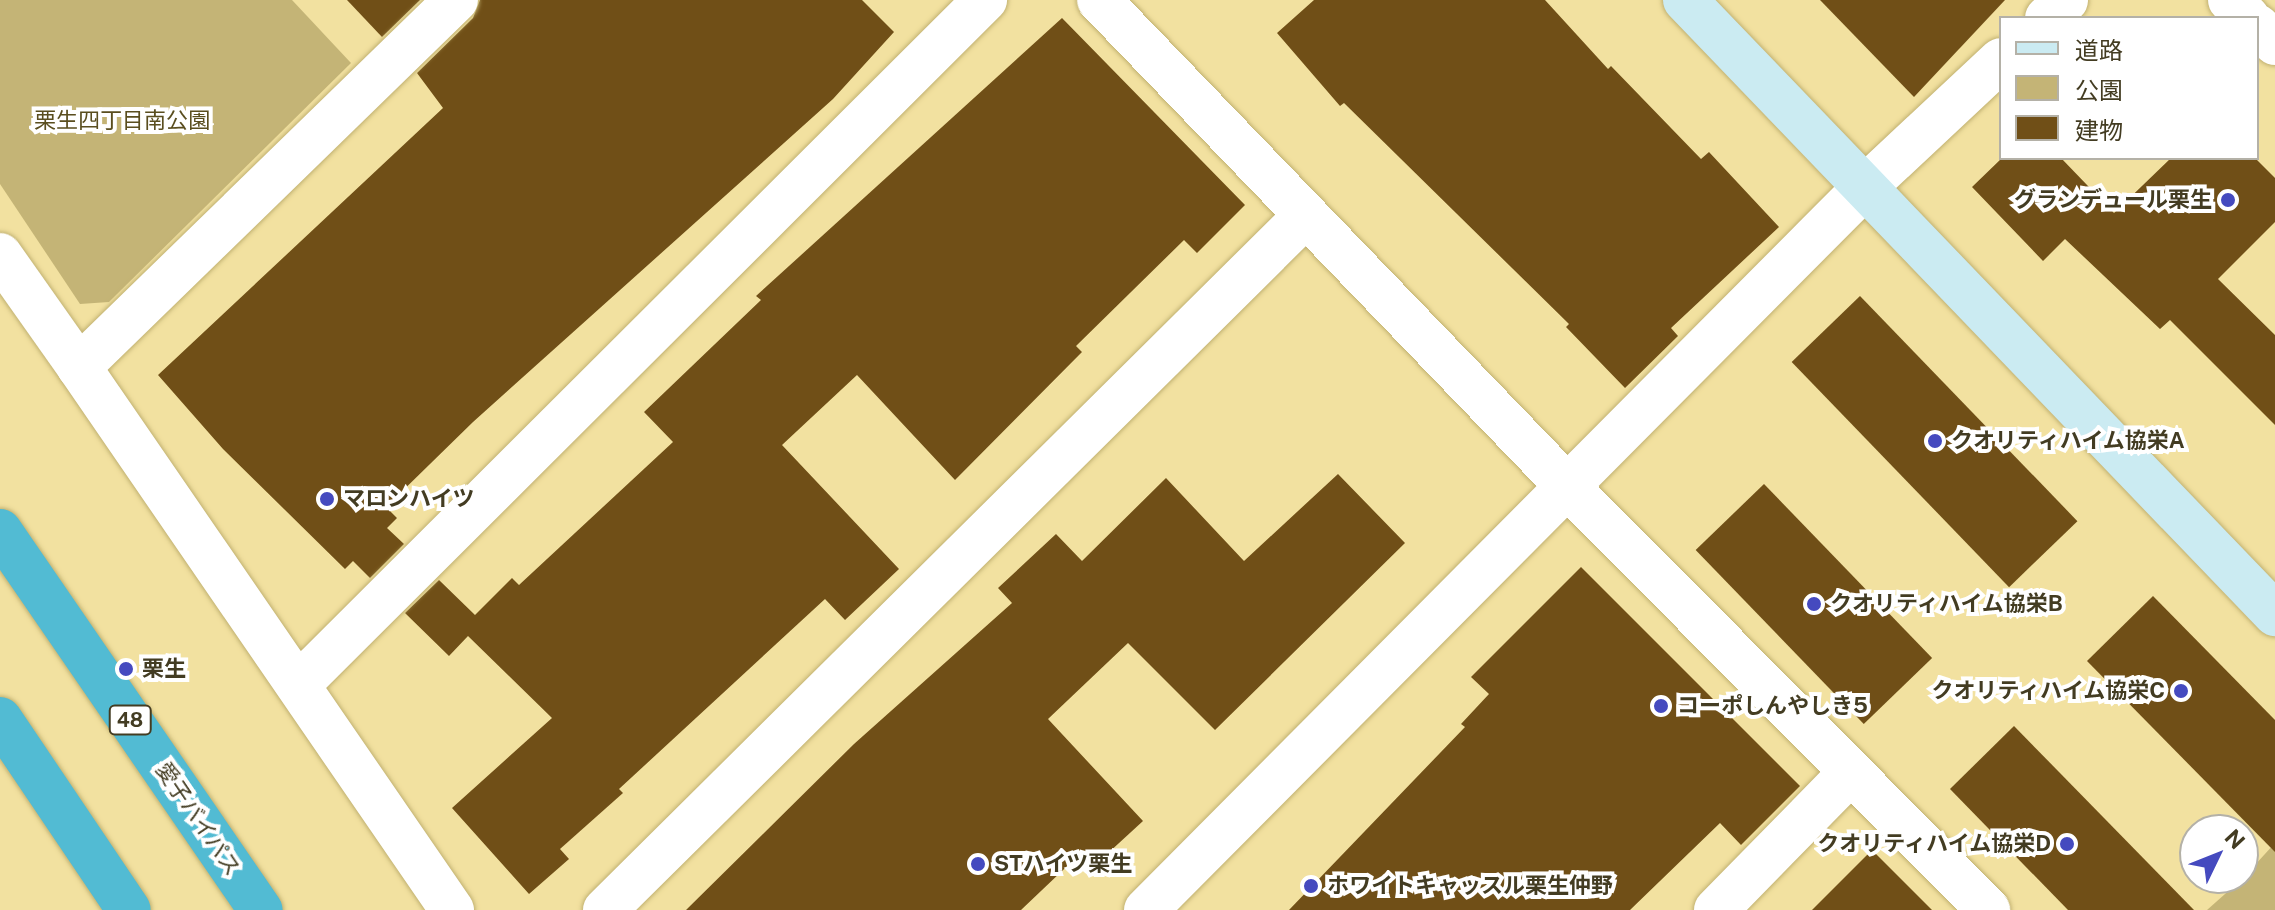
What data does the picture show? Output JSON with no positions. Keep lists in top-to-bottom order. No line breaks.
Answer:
{"streets":{"highway":["48","愛子バイパス"]},"parks":["栗生四丁目南公園"],"places":["グランデュール栗生","クオリティハイム協栄A","マロンハイツ","クオリティハイム協栄B","栗生","クオリティハイム協栄C","コーポしんやしき5","クオリティハイム協栄D","STハイツ栗生","ホワイトキャッスル栗生仲野"],"legend":["道路","公園","建物"],"north":"top right"}
